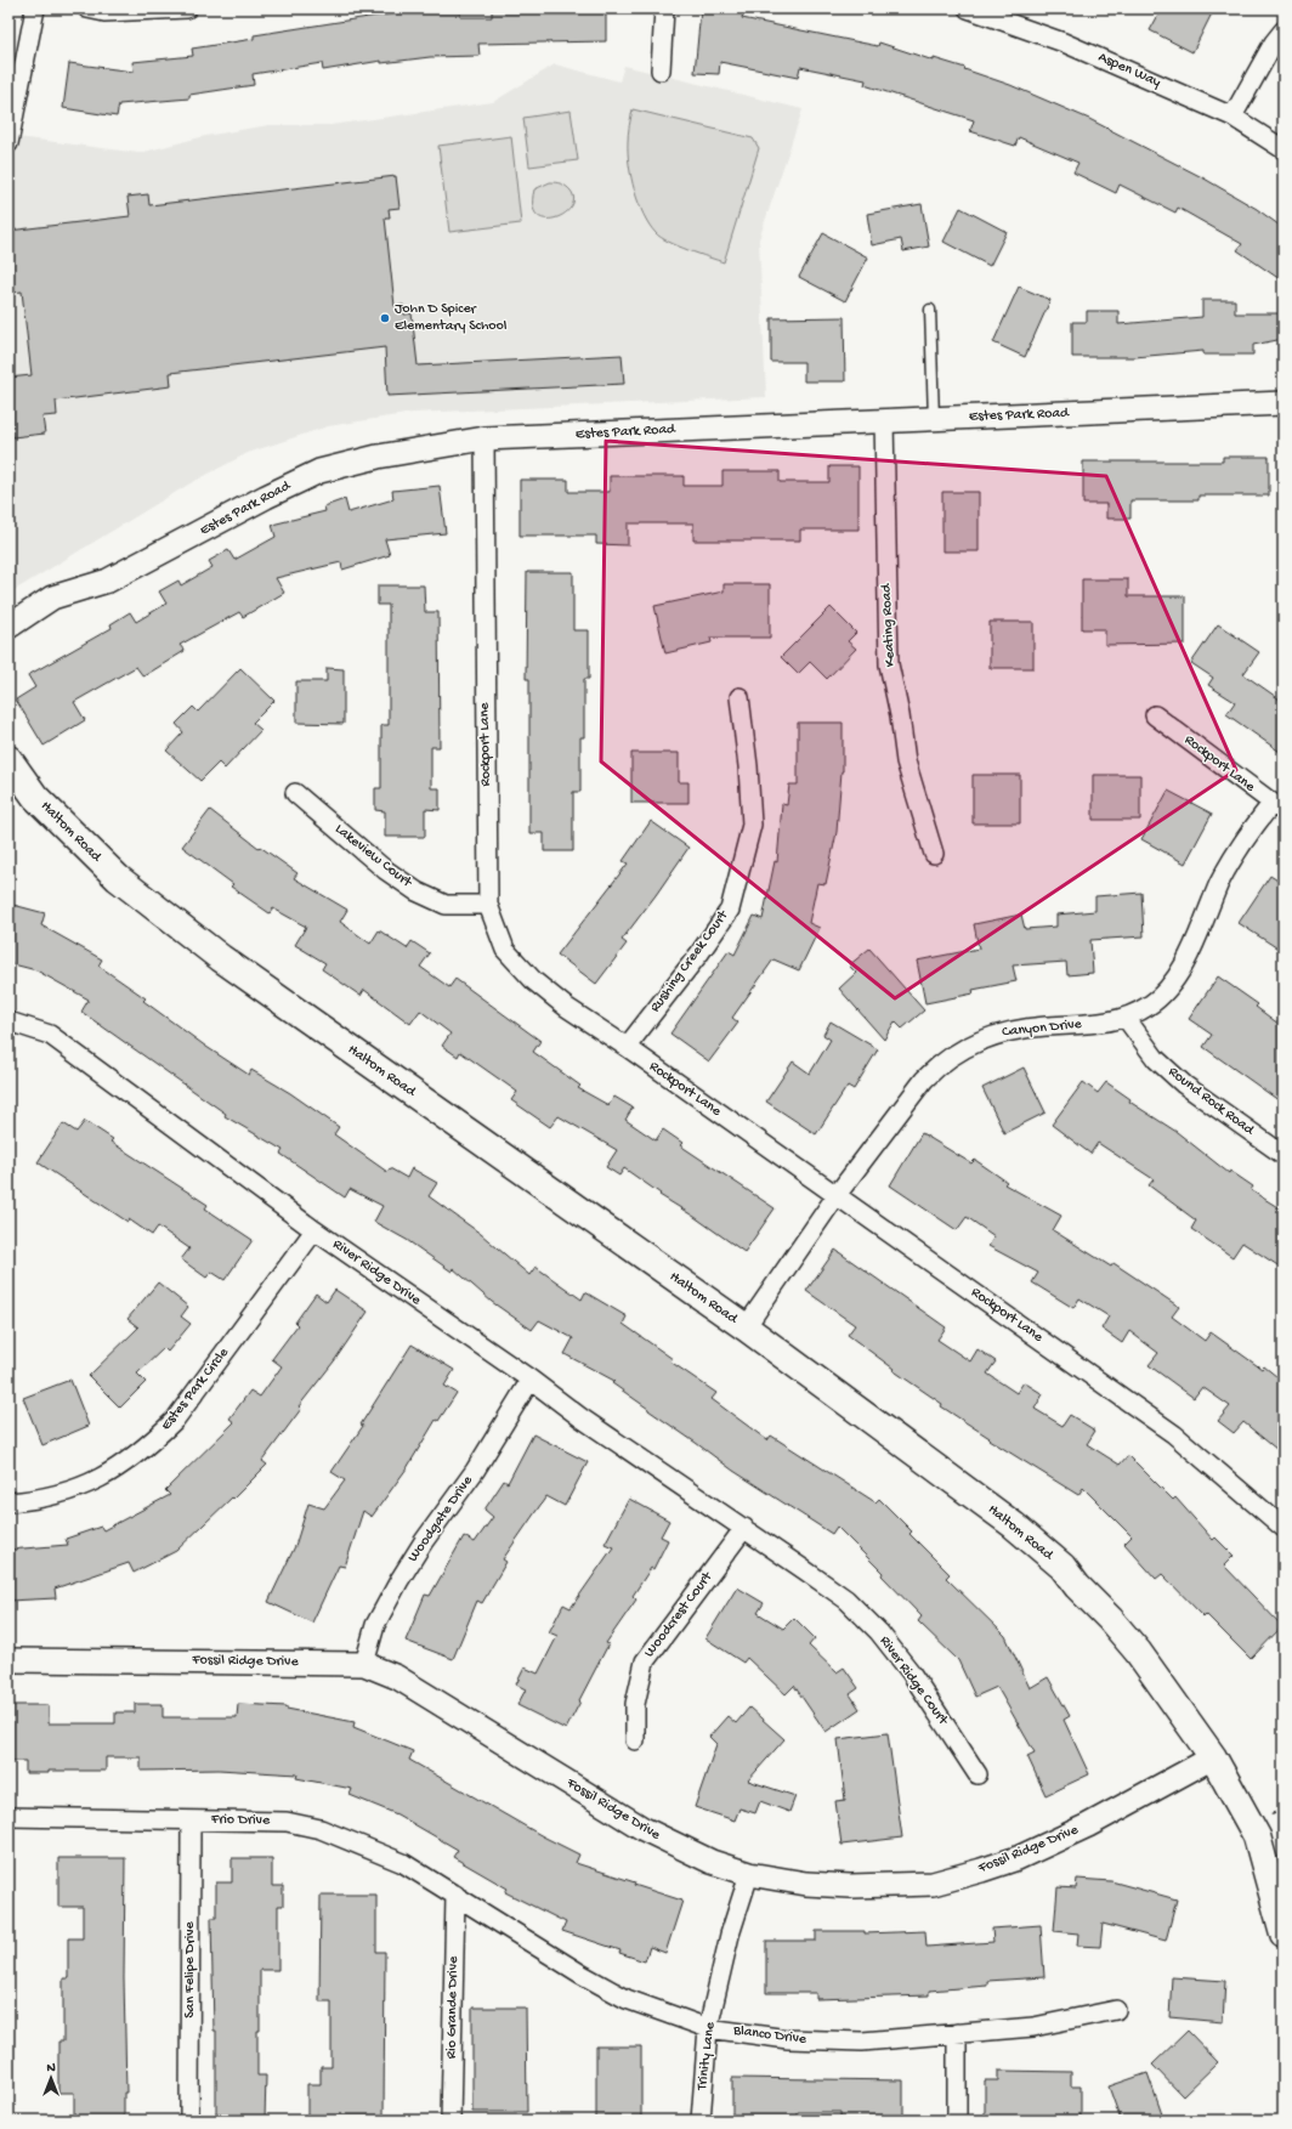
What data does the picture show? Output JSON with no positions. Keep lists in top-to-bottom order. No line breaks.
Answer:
{"streets":{"main road":["Haltom Road"],"street":["Aspen Way","Estes Park Road","Keating Road","Rockport Lane","Lakeview Court","Rushing Creek Court","Canyon Drive","Round Rock Road","River Ridge Drive","Estes Park Circle","Woodgate Drive","Woodcrest Court","Fossil Ridge Drive","River Ridge Court","Frio Drive","San Felipe Drive","Rio Grande Drive","Blanco Drive","Trinity Lane"]},"crossings":[["Estes Park Road","Keating Road"],["Estes Park Road","Rockport Lane"],["Rockport Lane","Lakeview Court"],["Rockport Lane","Rushing Creek Court"],["Rockport Lane","Canyon Drive"],["Haltom Road","Canyon Drive"],["Haltom Road","Fossil Ridge Drive"],["Canyon Drive","Round Rock Road"],["River Ridge Drive","Estes Park Circle"],["River Ridge Drive","Woodgate Drive"],["River Ridge Drive","Woodcrest Court"],["River Ridge Drive","River Ridge Court"],["Woodgate Drive","Fossil Ridge Drive"],["Woodcrest Court","River Ridge Court"],["Fossil Ridge Drive","Trinity Lane"],["Frio Drive","San Felipe Drive"],["Frio Drive","Rio Grande Drive"],["Frio Drive","Blanco Drive"],["Rio Grande Drive","Blanco Drive"],["Blanco Drive","Trinity Lane"]],"places":["John D Spicer Elementary School"],"north":"top"}
